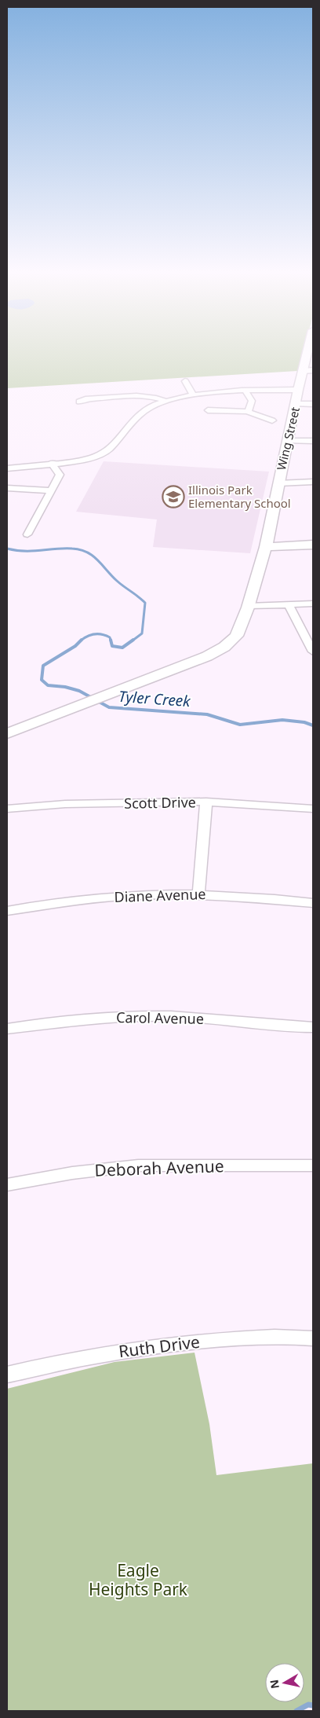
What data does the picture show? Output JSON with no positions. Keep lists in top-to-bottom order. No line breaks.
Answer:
{"streets":{"street":["Wing Street","Scott Drive","Diane Avenue","Carol Avenue","Deborah Avenue","Ruth Drive"]},"water":["Tyler Creek"],"parks":["Eagle Heights Park"],"places":{"school or university":["Illinois Park Elementary School"]},"north":"left"}
